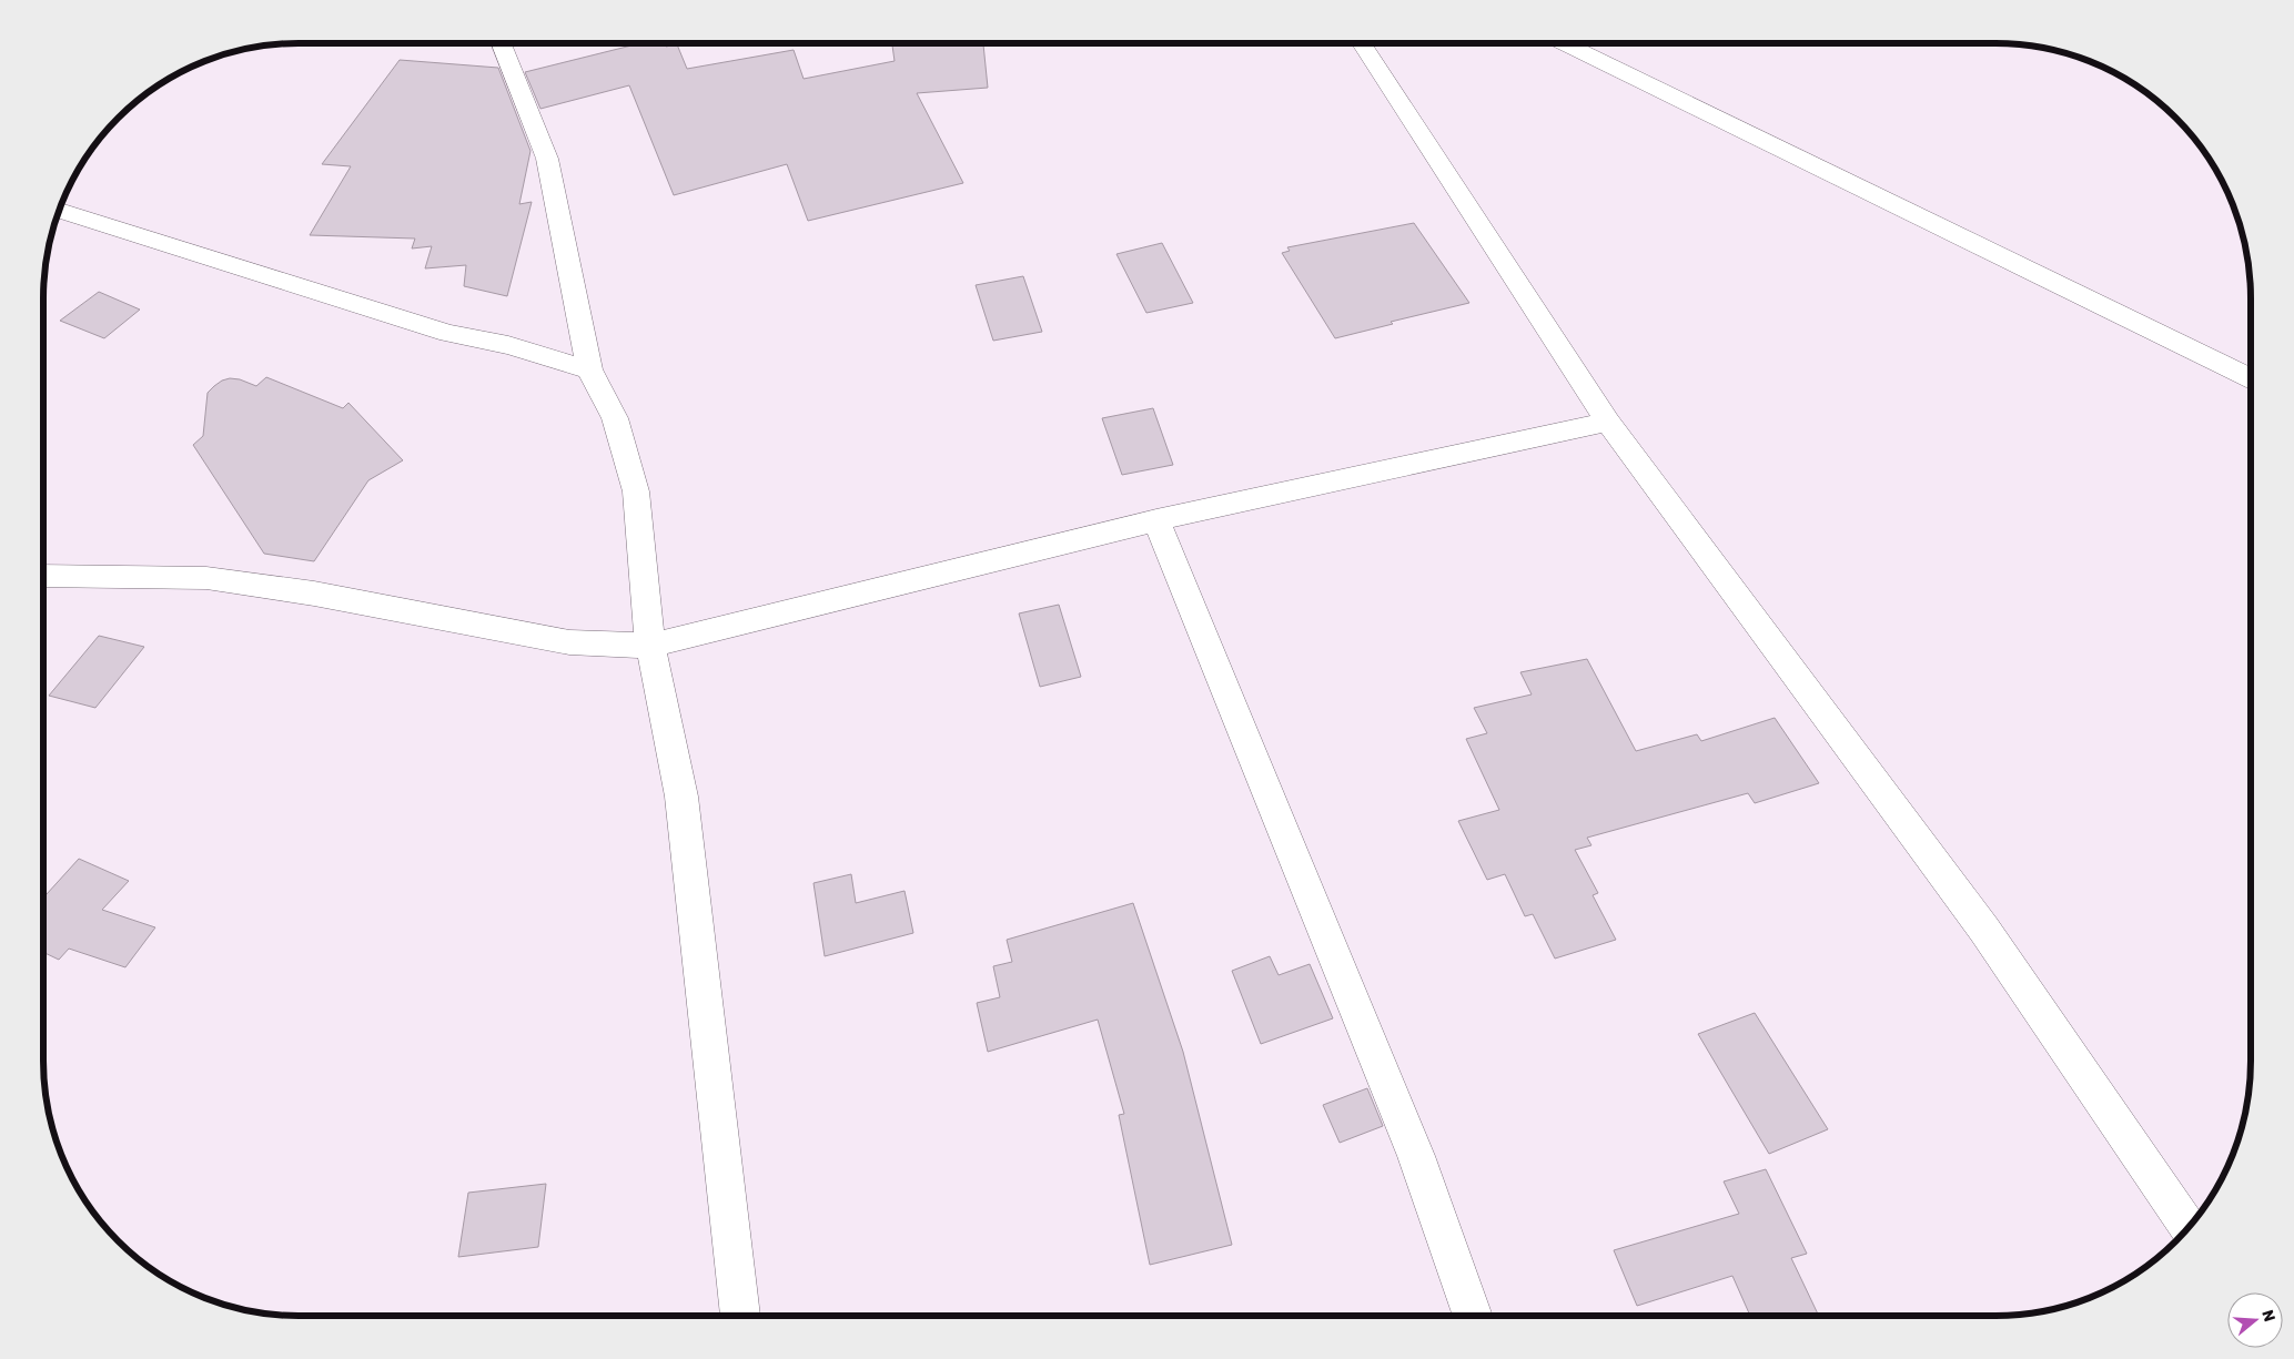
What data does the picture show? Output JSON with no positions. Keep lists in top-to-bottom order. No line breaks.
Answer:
{"north":"right"}
